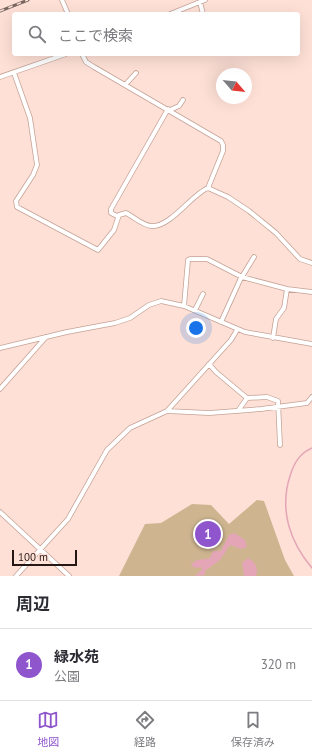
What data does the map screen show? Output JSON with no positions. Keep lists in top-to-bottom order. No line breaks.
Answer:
{"scale_bar":"100 m","north":"bottom right","page":{"search":"ここで検索","pins":"1","scale":"100 m","heading":"周辺","list":[{"mark":"1","name":"緑水苑","note":"公園","value":"320 m"}],"nav":["地図","経路","保存済み"]}}
